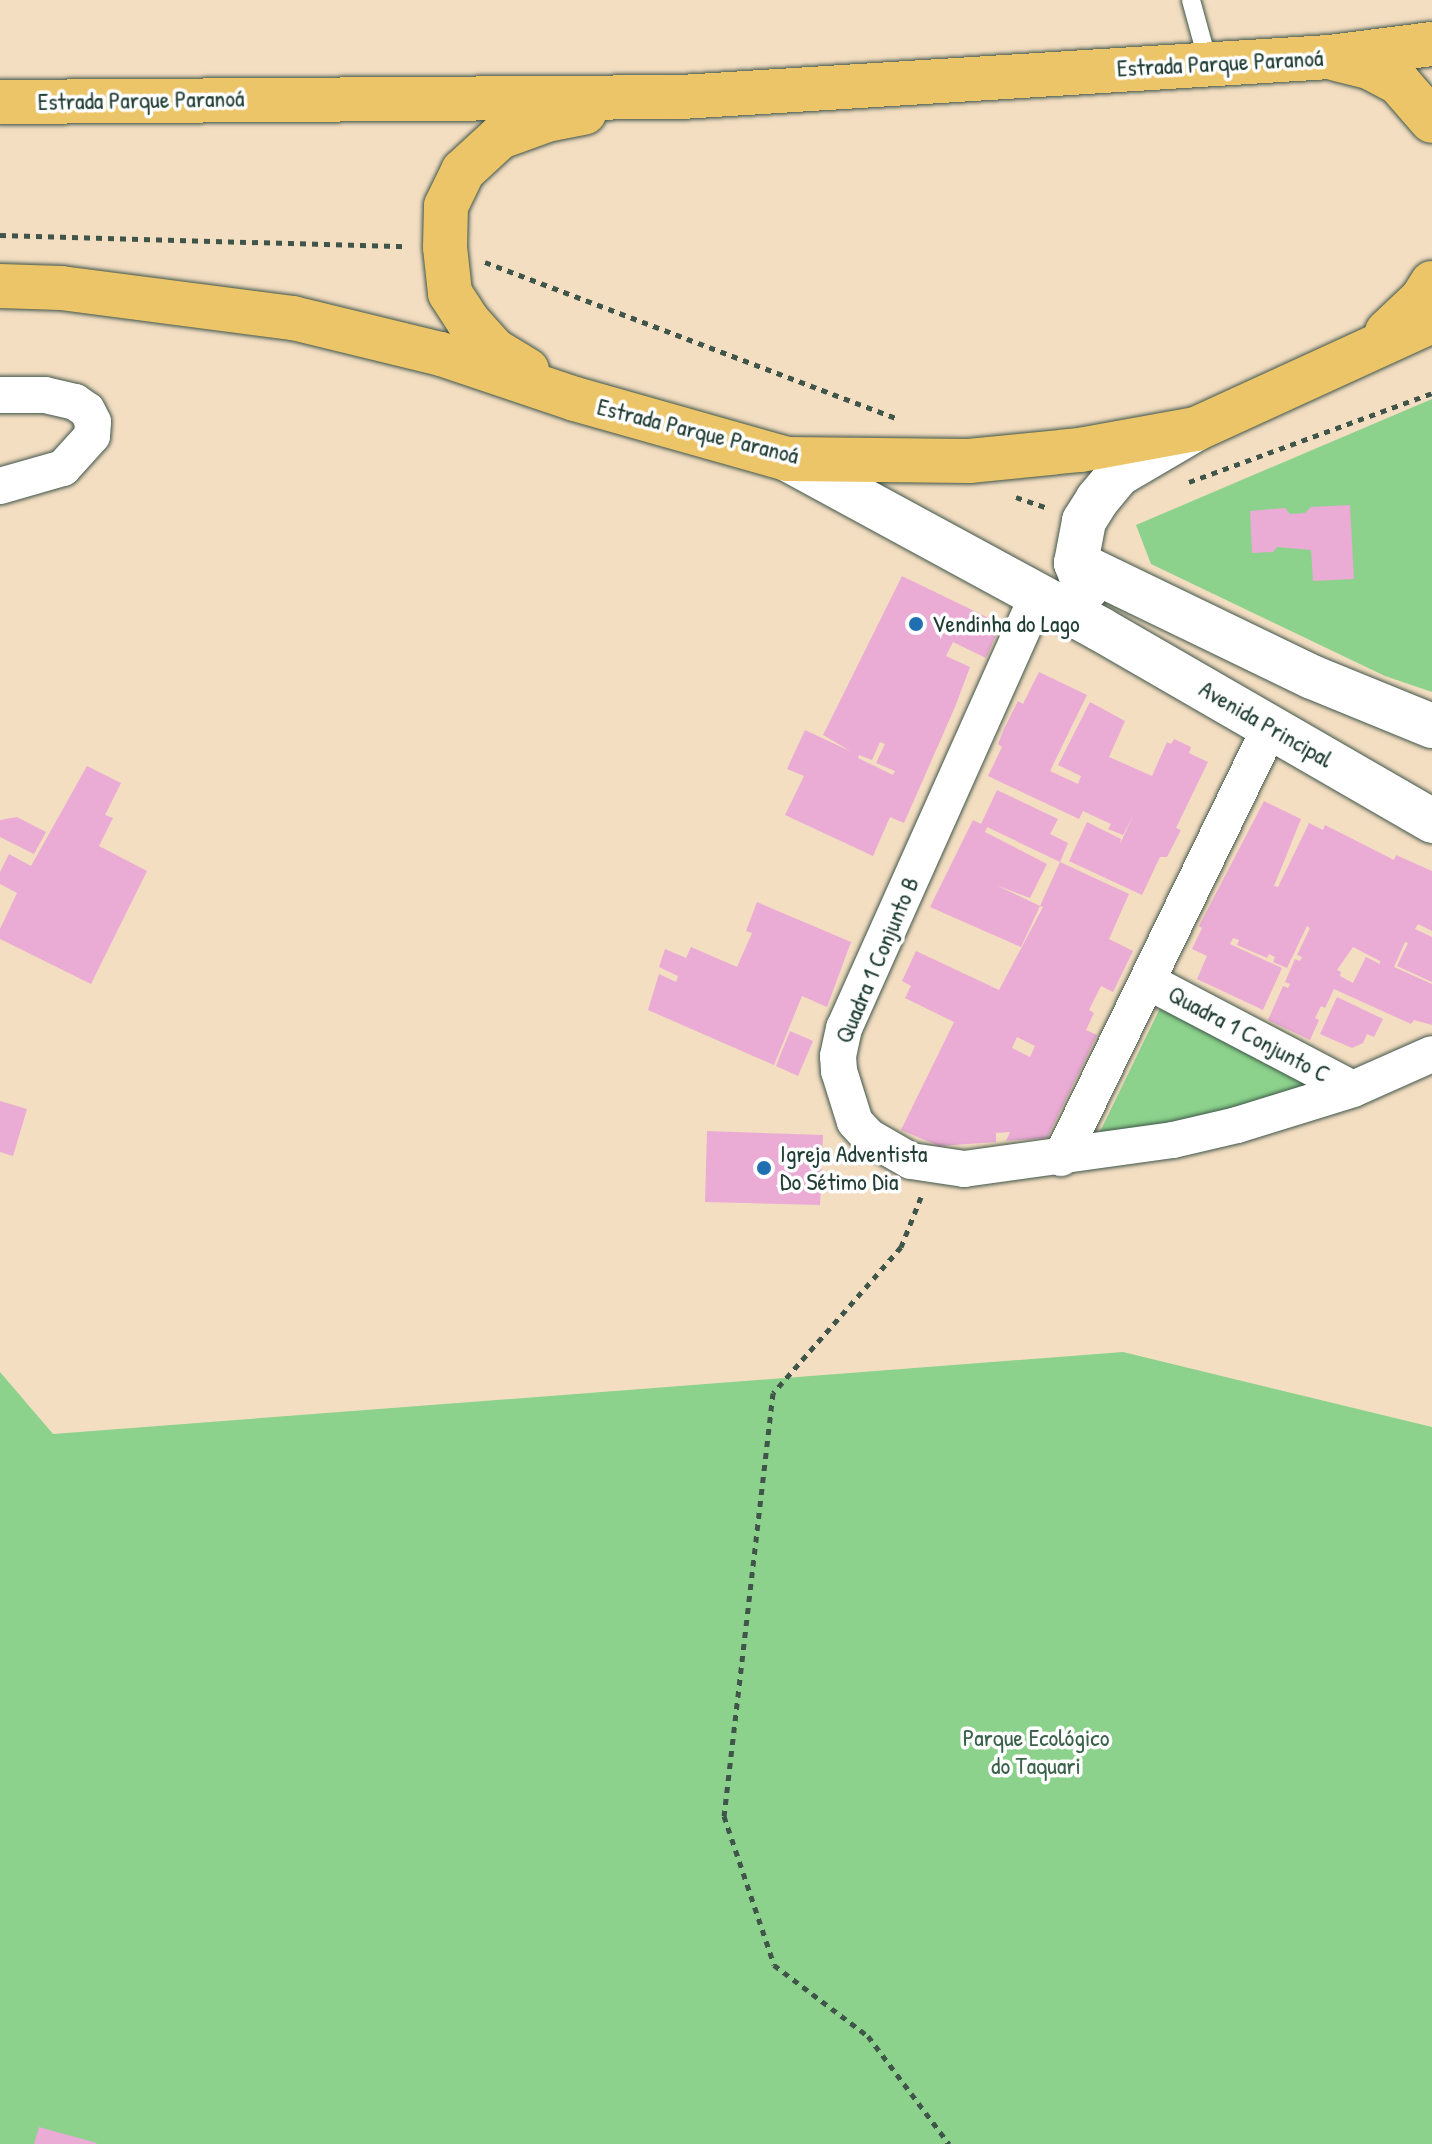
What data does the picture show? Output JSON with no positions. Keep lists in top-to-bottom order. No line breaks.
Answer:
{"streets":{"main road":["Estrada Parque Paranoá"],"street":["Avenida Principal","Quadra 1 Conjunto B","Quadra 1 Conjunto C"]},"crossings":[["Estrada Parque Paranoá","Avenida Principal"],["Avenida Principal","Quadra 1 Conjunto B"],["Avenida Principal","Quadra 1 Conjunto C"],["Quadra 1 Conjunto B","Quadra 1 Conjunto C"]],"parks":["Parque Ecológico do Taquari"],"places":["Vendinha do Lago","Igreja Adventista Do Sétimo Dia"]}
